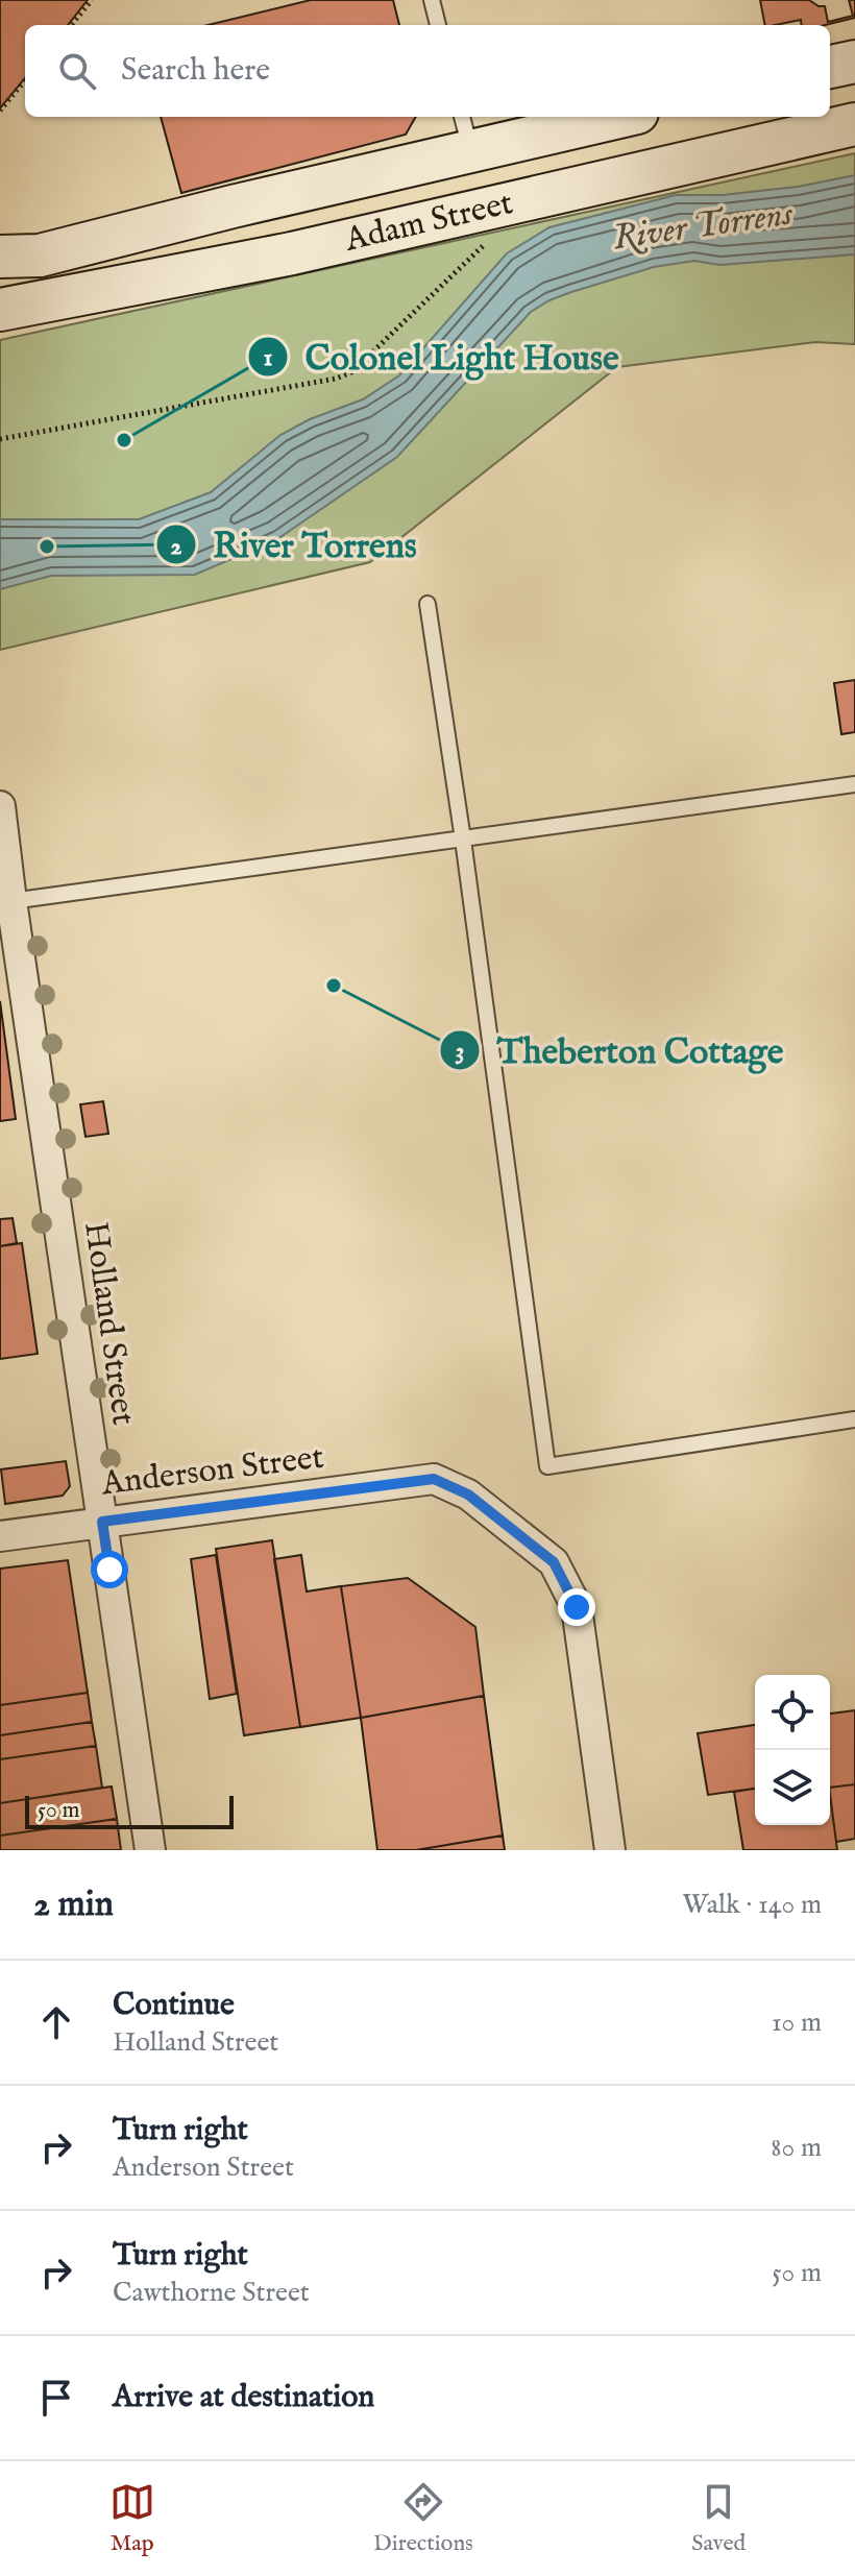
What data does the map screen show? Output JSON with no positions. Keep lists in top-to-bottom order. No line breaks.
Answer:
{"streets":{"main road":["Adam Street"],"street":["Holland Street","Anderson Street"]},"crossings":[["Holland Street","Anderson Street"]],"water":["River Torrens"],"places":["Colonel Light House","River Torrens","Theberton Cottage"],"scale_bar":"50 m","page":{"search":"Search here","scale":"50 m","heading":["2 min","Walk · 140 m"],"list":[["Continue","Holland Street","10 m"],["Turn right","Anderson Street","80 m"],["Turn right","Cawthorne Street","50 m"],"Arrive at destination"],"nav":["Map","Directions","Saved"]}}
